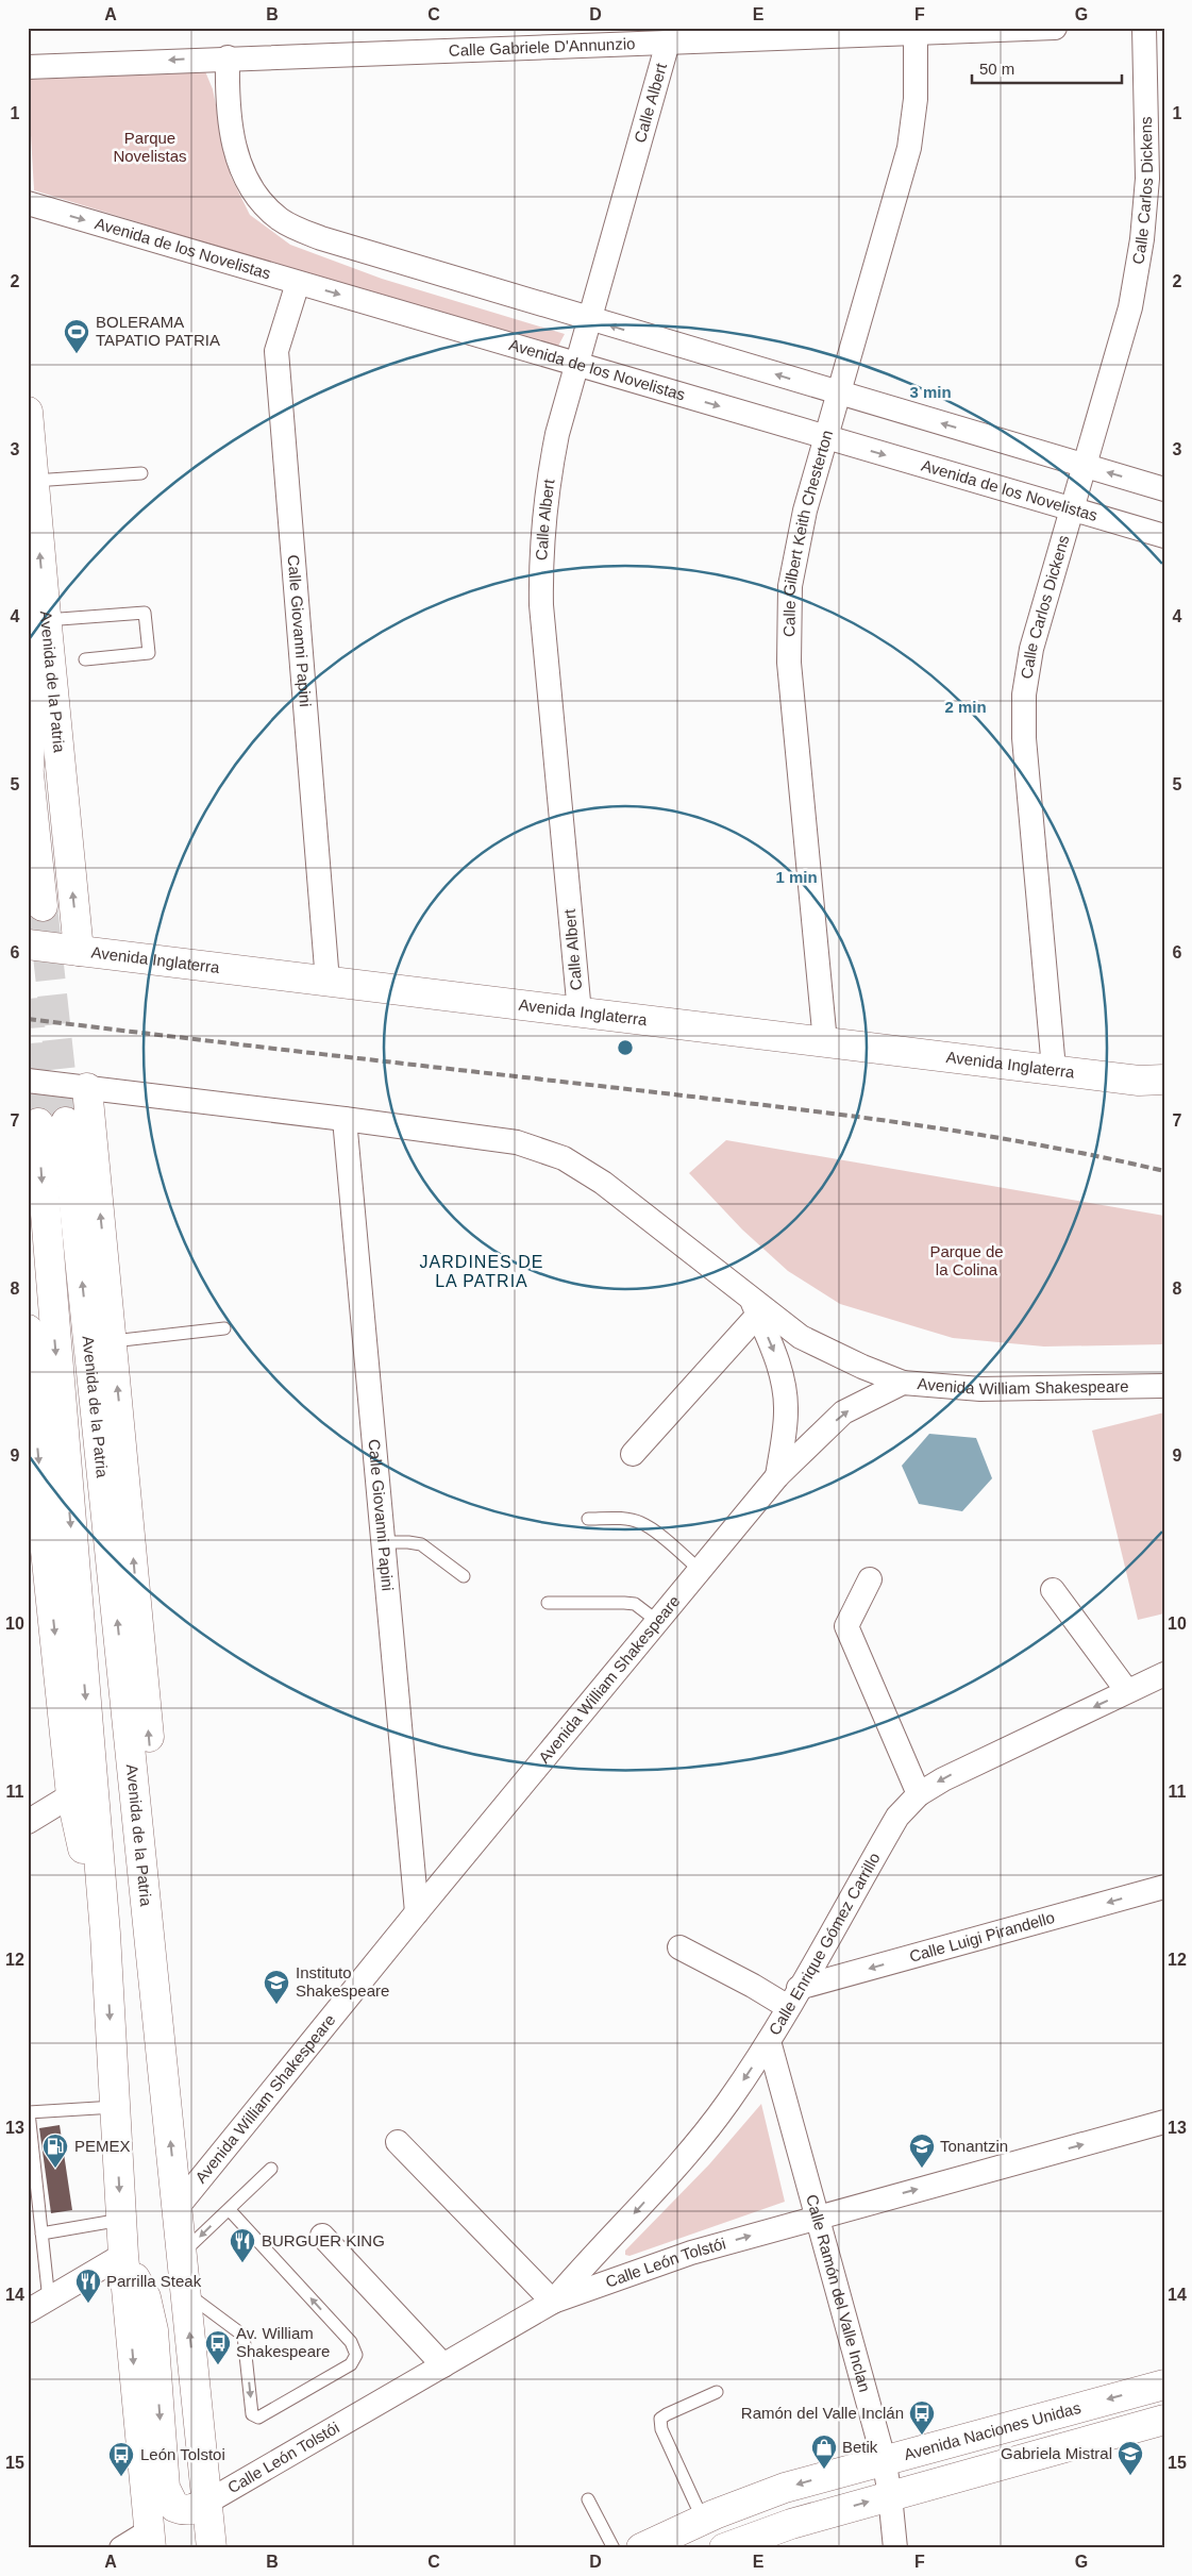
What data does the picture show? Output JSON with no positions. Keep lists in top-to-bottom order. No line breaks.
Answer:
{"streets":{"main road":["Avenida de la Patria","Avenida Inglaterra","Avenida Naciones Unidas"],"street":["Calle Gabriele D'Annunzio","Calle Albert","Calle Carlos Dickens","Avenida de los Novelistas","Calle Gilbert Keith Chesterton","Calle Giovanni Papini","Avenida William Shakespeare","Calle Luigi Pirandello","Calle Enrique Gómez Carrillo","Calle León Tolstói","Calle Ramón del Valle Inclan"]},"crossings":[["Calle Gabriele D'Annunzio","Calle Albert"],["Calle Gabriele D'Annunzio","Calle Gilbert Keith Chesterton"],["Calle Albert","Avenida de los Novelistas"],["Calle Albert","Avenida Inglaterra"],["Calle Carlos Dickens","Avenida de los Novelistas"],["Calle Carlos Dickens","Avenida Inglaterra"],["Avenida de los Novelistas","Calle Gilbert Keith Chesterton"],["Avenida de los Novelistas","Calle Giovanni Papini"],["Calle Gilbert Keith Chesterton","Avenida Inglaterra"],["Calle Giovanni Papini","Avenida Inglaterra"],["Calle Giovanni Papini","Avenida William Shakespeare"],["Avenida de la Patria","Avenida Inglaterra"],["Avenida de la Patria","Avenida William Shakespeare"],["Avenida de la Patria","Calle León Tolstói"],["Calle Luigi Pirandello","Calle Enrique Gómez Carrillo"],["Calle Enrique Gómez Carrillo","Calle León Tolstói"],["Calle Enrique Gómez Carrillo","Calle Ramón del Valle Inclan"],["Calle León Tolstói","Calle Ramón del Valle Inclan"],["Calle Ramón del Valle Inclan","Avenida Naciones Unidas"]],"one_way":["Calle Luigi Pirandello","Calle Enrique Gómez Carrillo","Calle León Tolstói"],"districts":["JARDINES DE LA PATRIA"],"parks":["Parque Novelistas","Parque de la Colina"],"places":{"sports":["BOLERAMA TAPATIO PATRIA"],"school or university":["Instituto Shakespeare","Tonantzin","Gabriela Mistral"],"fuel station":["PEMEX"],"restaurant":["BURGUER KING","Parrilla Steak"],"bus stop":["Av. William Shakespeare","Ramón del Valle Inclán","León Tolstoi"],"shop":["Betik"]},"scale_bar":"50 m","grid":{"columns":["A","B","C","D","E","F","G"],"rows":["1","2","3","4","5","6","7","8","9","10","11","12","13","14","15"]},"rings":["3 min","2 min","1 min"]}
